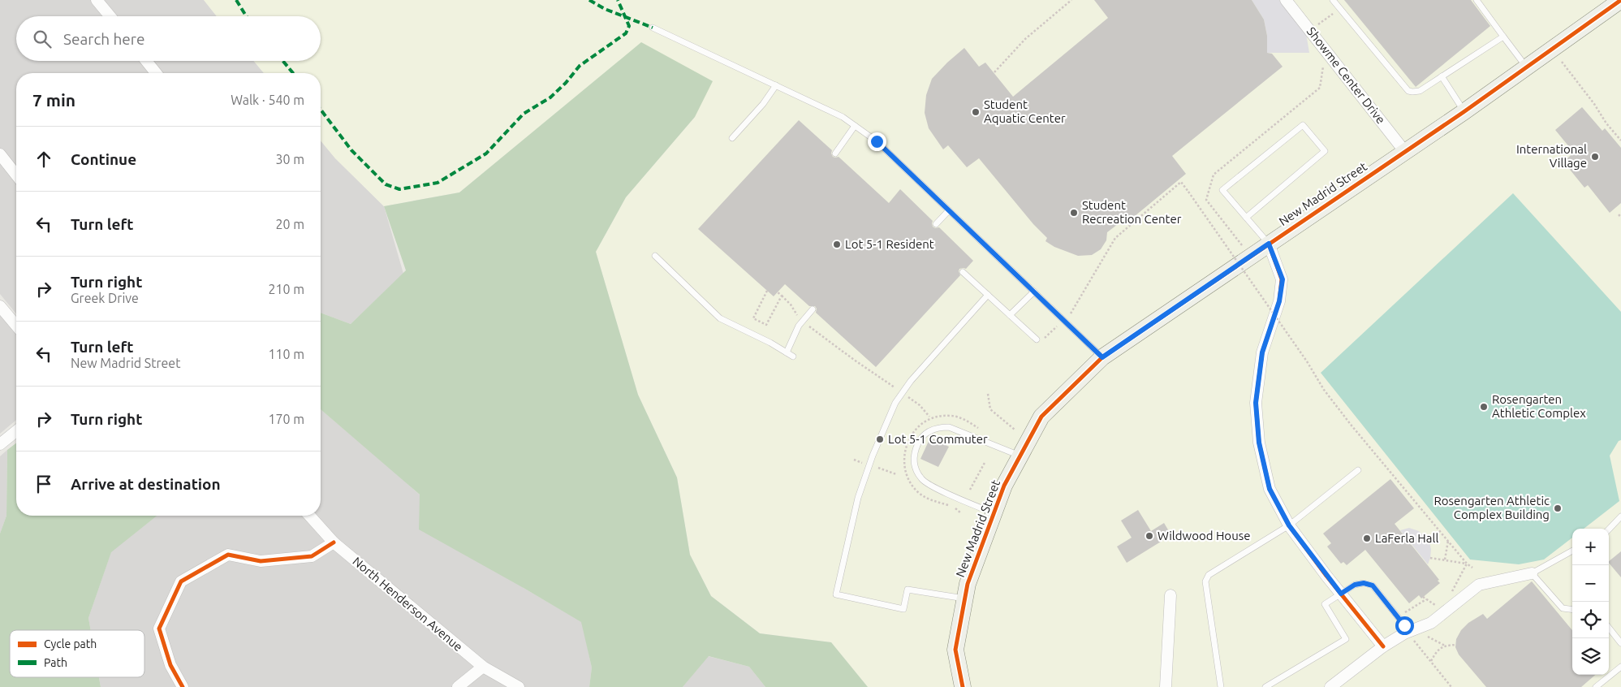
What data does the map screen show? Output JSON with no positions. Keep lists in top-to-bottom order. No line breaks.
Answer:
{"streets":{"street":["Showme Center Drive","New Madrid Street","North Henderson Avenue"]},"crossings":[["Showme Center Drive","New Madrid Street"]],"places":["Student Aquatic Center","International Village","Student Recreation Center","Lot 5-1 Resident","Rosengarten Athletic Complex","Lot 5-1 Commuter","Rosengarten Athletic Complex Building","Wildwood House","LaFerla Hall"],"legend":["Cycle path","Path"],"page":{"search":"Search here","heading":["7 min","Walk · 540 m"],"list":[["Continue","30 m"],["Turn left","20 m"],["Turn right","Greek Drive","210 m"],["Turn left","New Madrid Street","110 m"],["Turn right","170 m"],"Arrive at destination"],"map_buttons":["+","−"]}}
